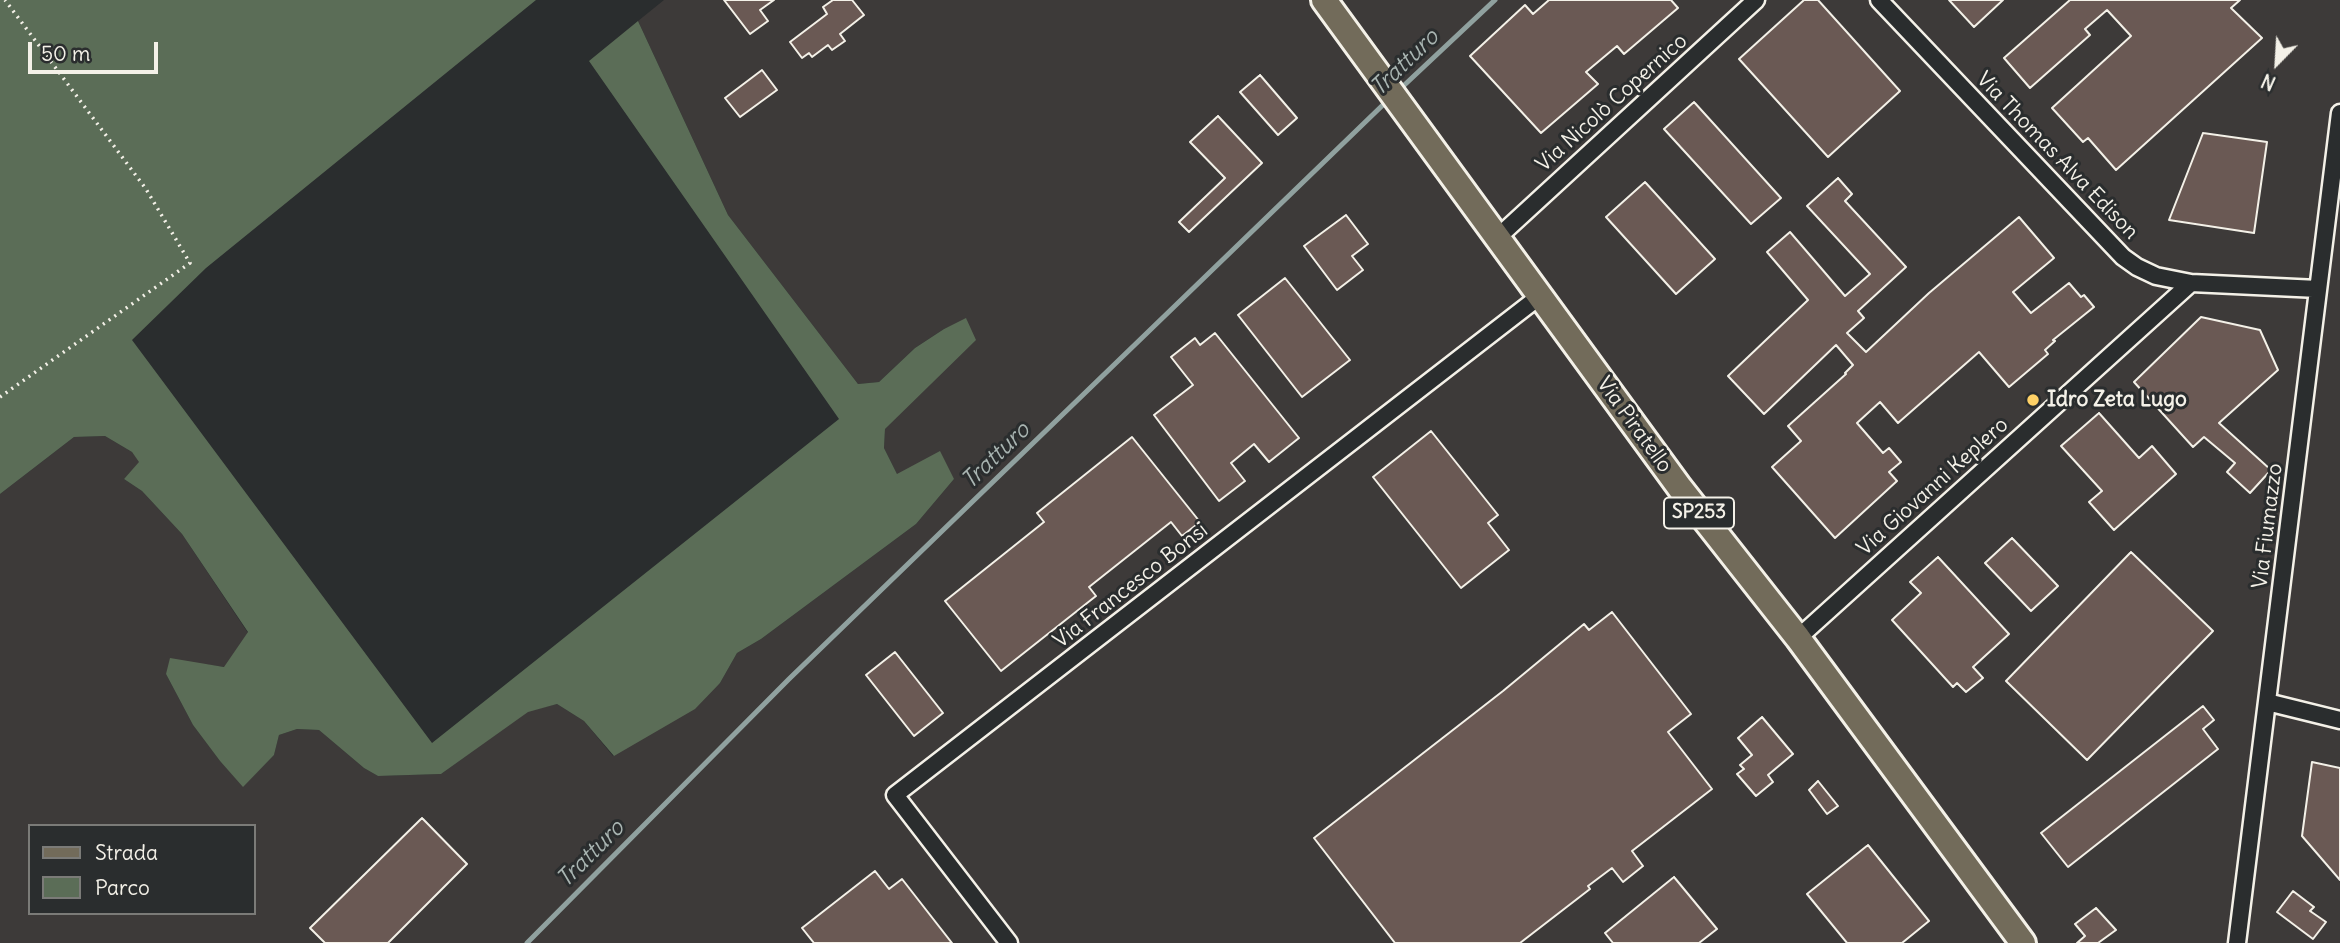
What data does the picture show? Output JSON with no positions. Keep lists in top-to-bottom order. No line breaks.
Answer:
{"streets":{"main road":["Via Piratello","SP253"],"street":["Via Nicolò Copernico","Via Thomas Alva Edison","Via Giovanni Keplero","Via Fiumazzo","Via Francesco Bonsi"]},"crossings":[["Via Nicolò Copernico","Via Piratello"],["Via Thomas Alva Edison","Via Giovanni Keplero"],["Via Thomas Alva Edison","Via Fiumazzo"],["Via Piratello","Via Giovanni Keplero"],["Via Piratello","Via Francesco Bonsi"]],"water":["Tratturo"],"places":["Idro Zeta Lugo"],"legend":["Strada","Parco"],"scale_bar":"50 m","north":"bottom left"}
